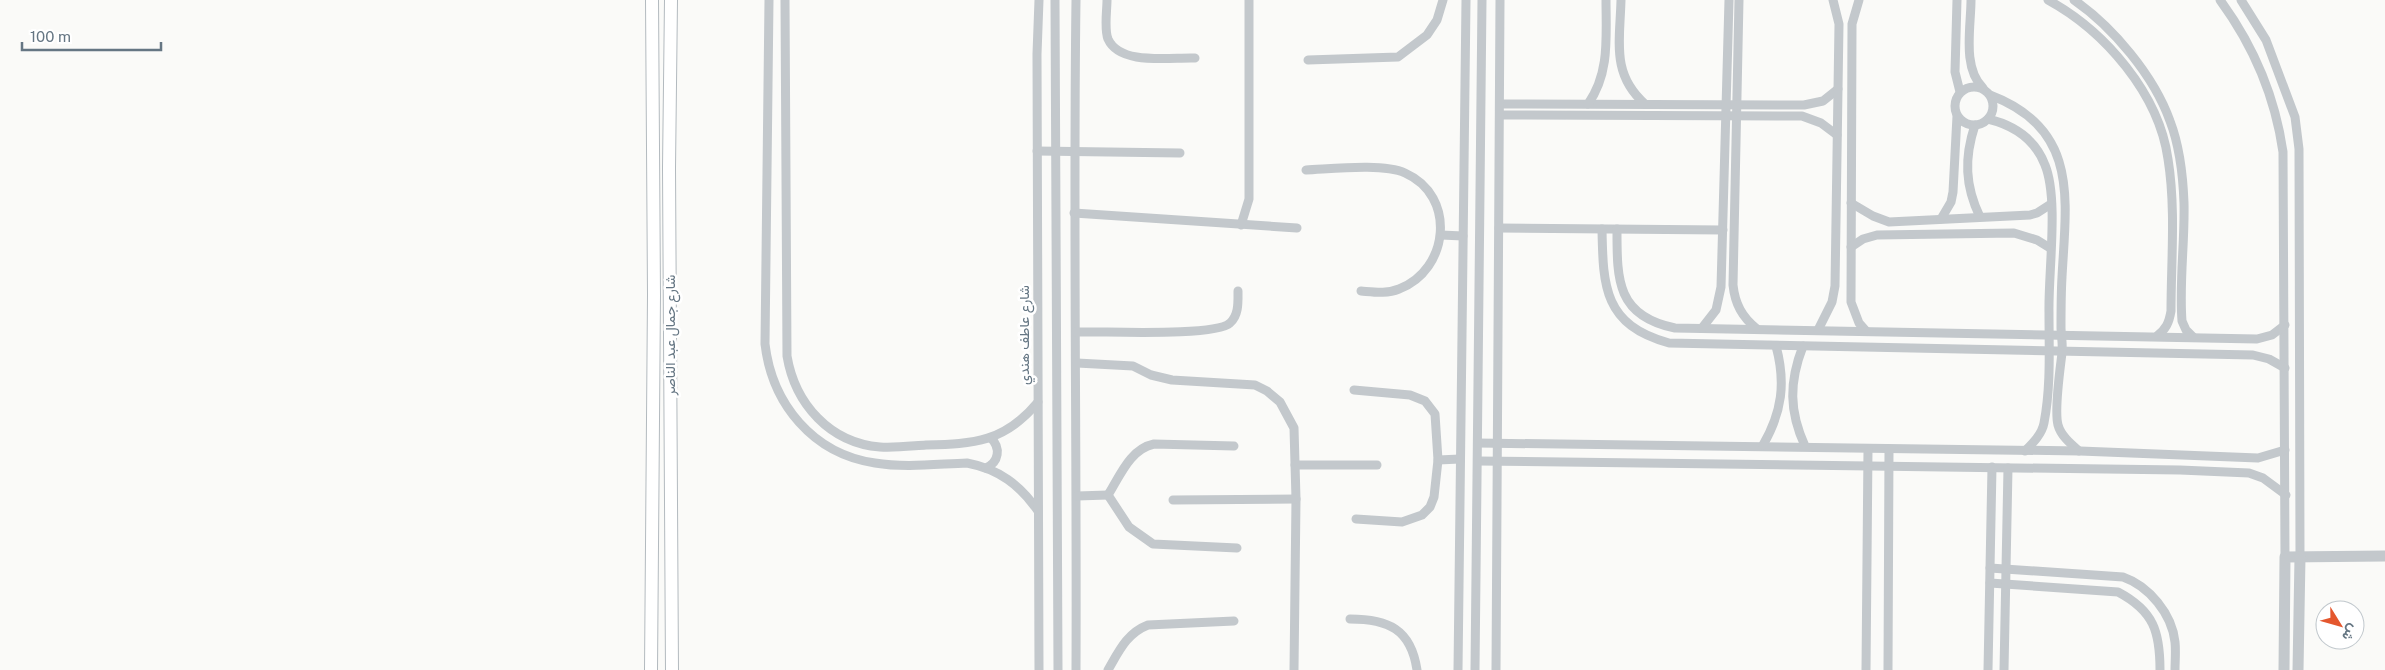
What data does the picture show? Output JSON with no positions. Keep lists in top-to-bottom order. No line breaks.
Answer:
{"streets":{"main road":["شارع جمال عبد الناصر"],"street":["شارع عاطف هندي"]},"scale_bar":"100 m","north":"bottom right"}
